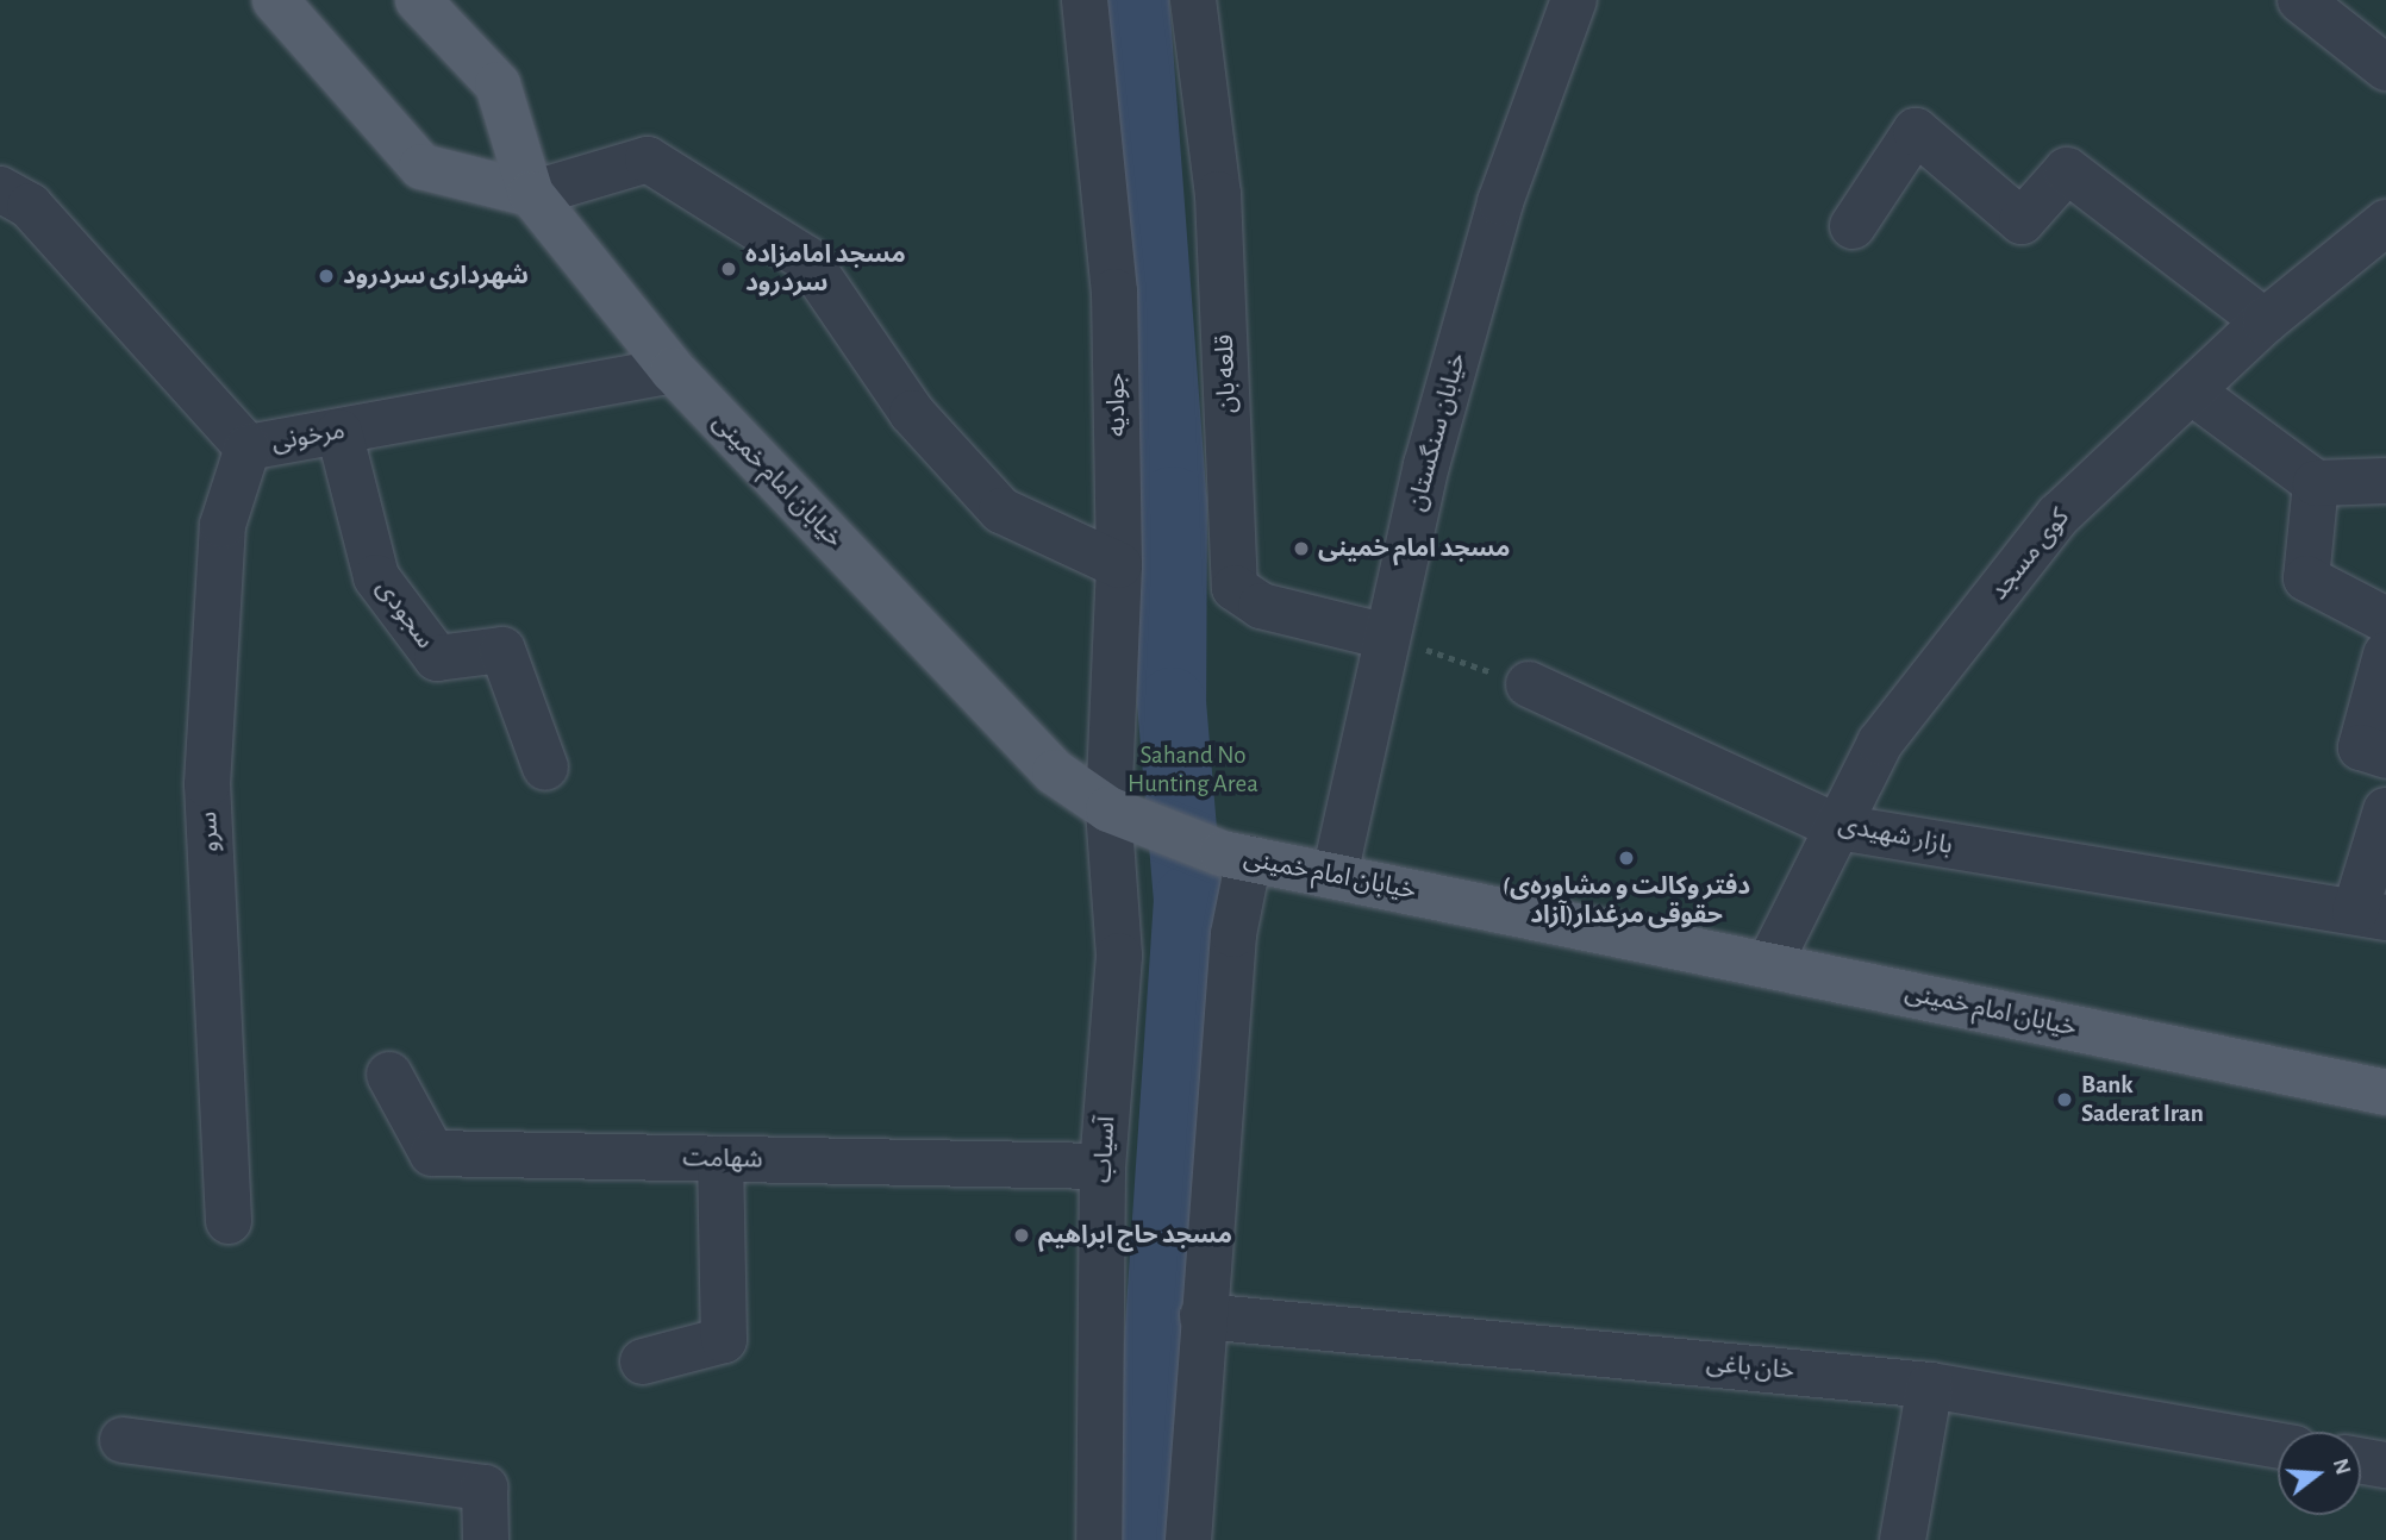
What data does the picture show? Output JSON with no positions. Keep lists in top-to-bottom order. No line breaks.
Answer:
{"streets":{"main road":["خیابان امام خمینی"],"street":["قلعه بان","جوادیه","خیابان سنگستان","مرخونی","کوی مسجد","سجودی","سرو","بازار شهیدی","آسیاب","شهامت","خان باغی"]},"crossings":[["قلعه بان","خیابان سنگستان"],["جوادیه","خیابان امام خمینی"],["جوادیه","آسیاب"],["خیابان سنگستان","خیابان امام خمینی"],["مرخونی","خیابان امام خمینی"],["مرخونی","سجودی"],["مرخونی","سرو"],["خیابان امام خمینی","کوی مسجد"],["خیابان امام خمینی","آسیاب"],["کوی مسجد","بازار شهیدی"],["آسیاب","شهامت"]],"parks":["Sahand No Hunting Area"],"places":["مسجد امامزاده سردرود","شهرداری سردرود","مسجد امام خمینی","(دفتر وکالت و مشاوره‌ی حقوقی مرغدار(آزاد","Bank Saderat Iran","مسجد حاج ابراهیم"],"north":"right"}
